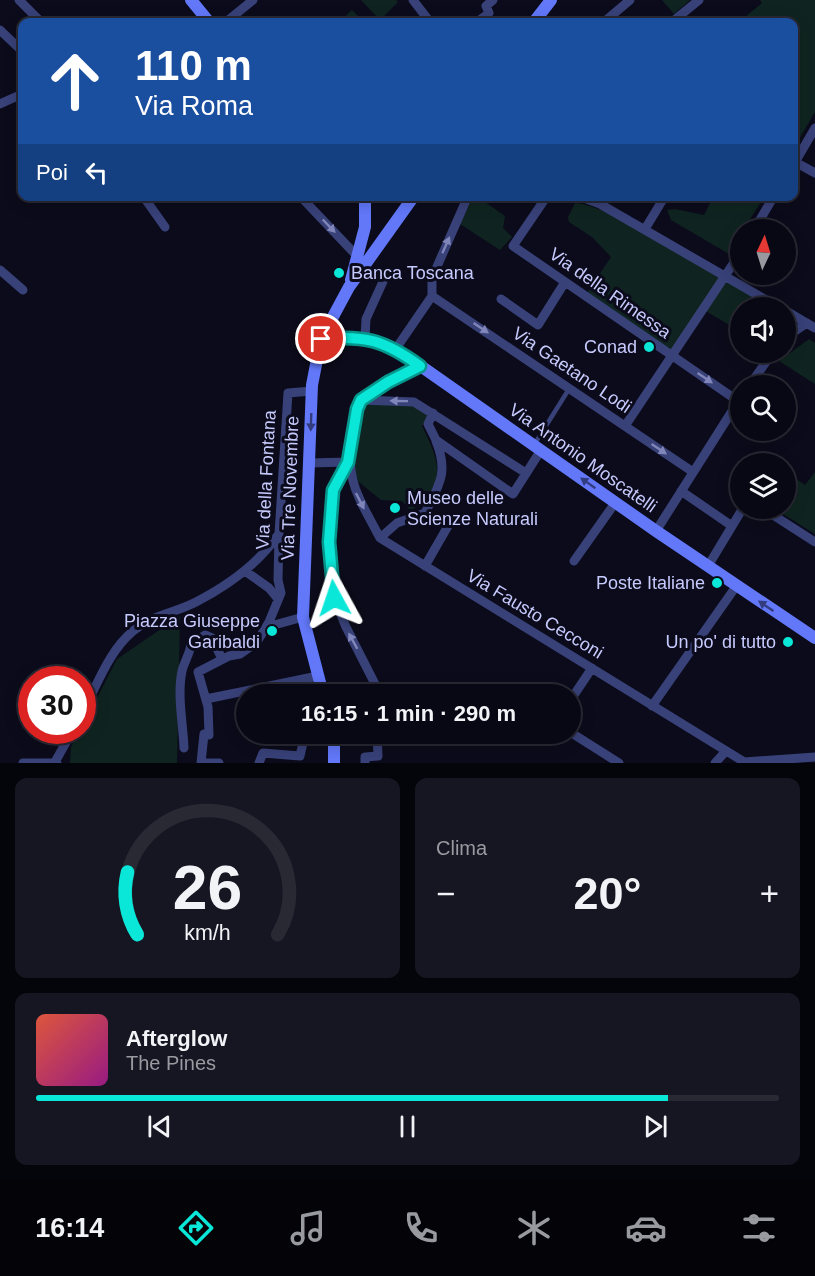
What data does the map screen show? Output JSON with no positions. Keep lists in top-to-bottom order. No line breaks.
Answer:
{"streets":{"main road":["Via Antonio Moscatelli","Via Tre Novembre"],"street":["Via della Rimessa","Via Gaetano Lodi","Via della Fontana","Via Fausto Cecconi"]},"crossings":[["Via Antonio Moscatelli","Via Tre Novembre"],["Via della Fontana","Via Tre Novembre"]],"one_way":["Via Gaetano Lodi"],"places":["Banca Toscana","Conad","Museo delle Scienze Naturali","Poste Italiane","Piazza Giuseppe Garibaldi","Un po' di tutto"],"north":"top","page":{"turn":["110 m","Via Roma"],"then":"Poi","limit":"30","trip":"16:15 · 1 min · 290 m","tile":"Clima","heat":["−","20°","+"],"song":["Afterglow","The Pines"],"tabs":"16:14","gauge":["26","km/h"]}}
